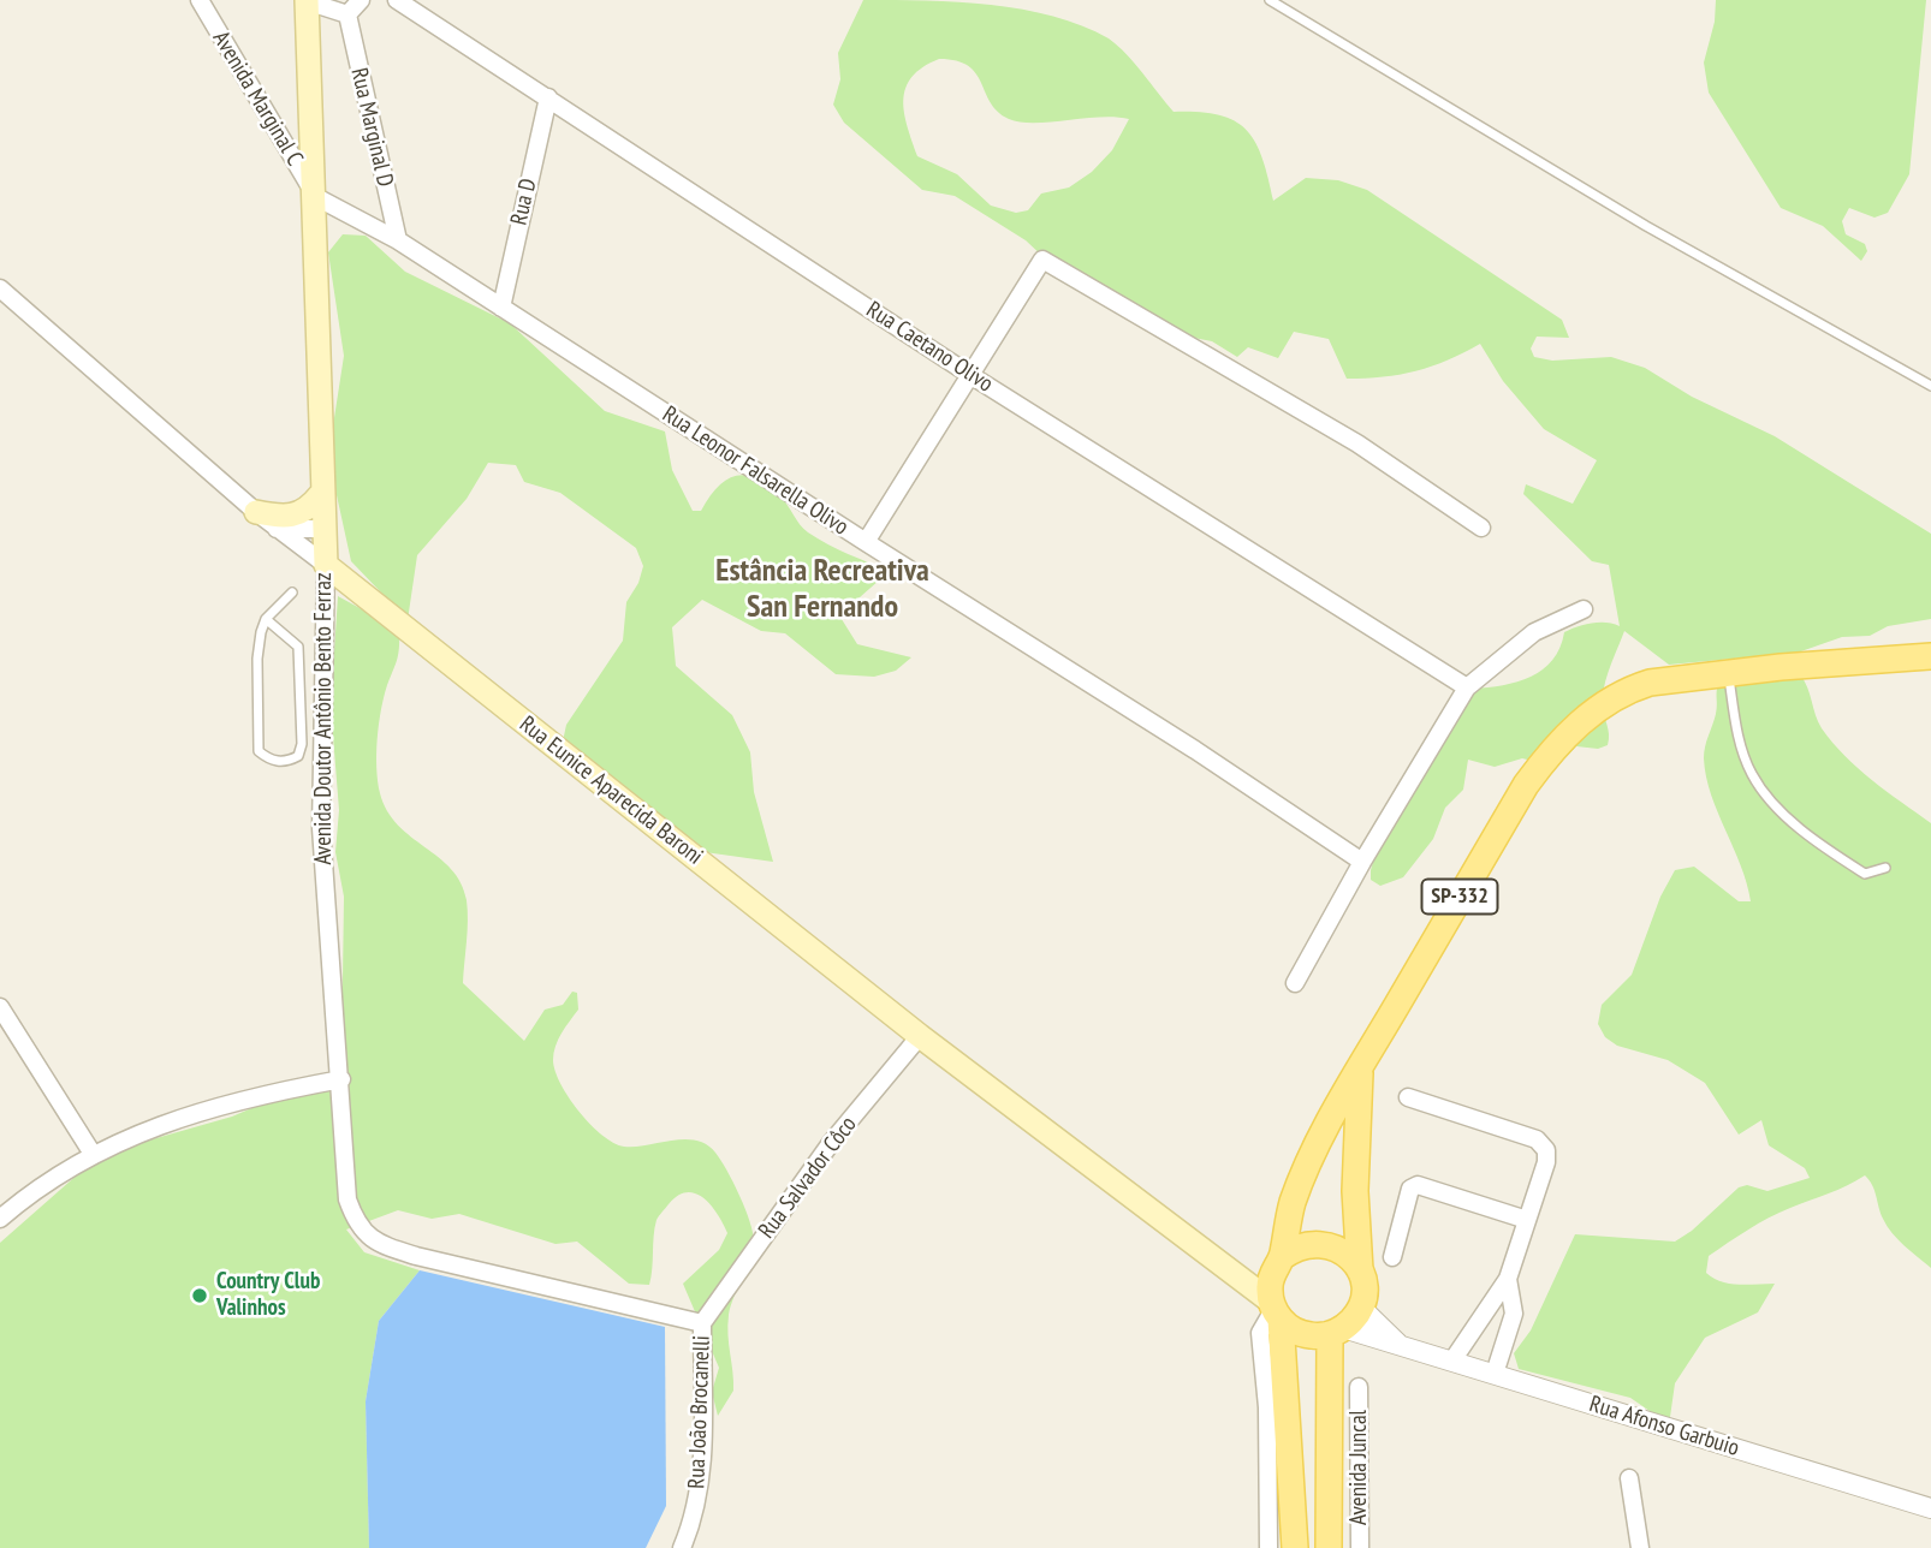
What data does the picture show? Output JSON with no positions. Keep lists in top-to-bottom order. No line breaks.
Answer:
{"streets":{"main road":["Avenida Doutor Antônio Bento Ferraz","Rua Eunice Aparecida Baroni","SP-332"],"street":["Avenida Marginal C","Rua Marginal D","Rua D","Rua Caetano Olivo","Rua Leonor Falsarella Olivo","Rua Salvador Côco","Rua João Brocanelli","Rua Afonso Garbuio","Avenida Juncal"]},"crossings":[["Avenida Marginal C","Rua Leonor Falsarella Olivo"],["Avenida Marginal C","Avenida Doutor Antônio Bento Ferraz"],["Rua Marginal D","Rua Leonor Falsarella Olivo"],["Rua D","Rua Caetano Olivo"],["Rua D","Rua Leonor Falsarella Olivo"],["Rua Leonor Falsarella Olivo","Avenida Doutor Antônio Bento Ferraz"],["Avenida Doutor Antônio Bento Ferraz","Rua Eunice Aparecida Baroni"],["Avenida Doutor Antônio Bento Ferraz","Rua Salvador Côco"],["Avenida Doutor Antônio Bento Ferraz","Rua João Brocanelli"],["Rua Eunice Aparecida Baroni","SP-332"],["Rua Eunice Aparecida Baroni","Rua Salvador Côco"],["Rua Eunice Aparecida Baroni","Rua Afonso Garbuio"],["SP-332","Rua Afonso Garbuio"],["Rua Salvador Côco","Rua João Brocanelli"]],"districts":["Estância Recreativa San Fernando"],"places":["Country Club Valinhos"]}
